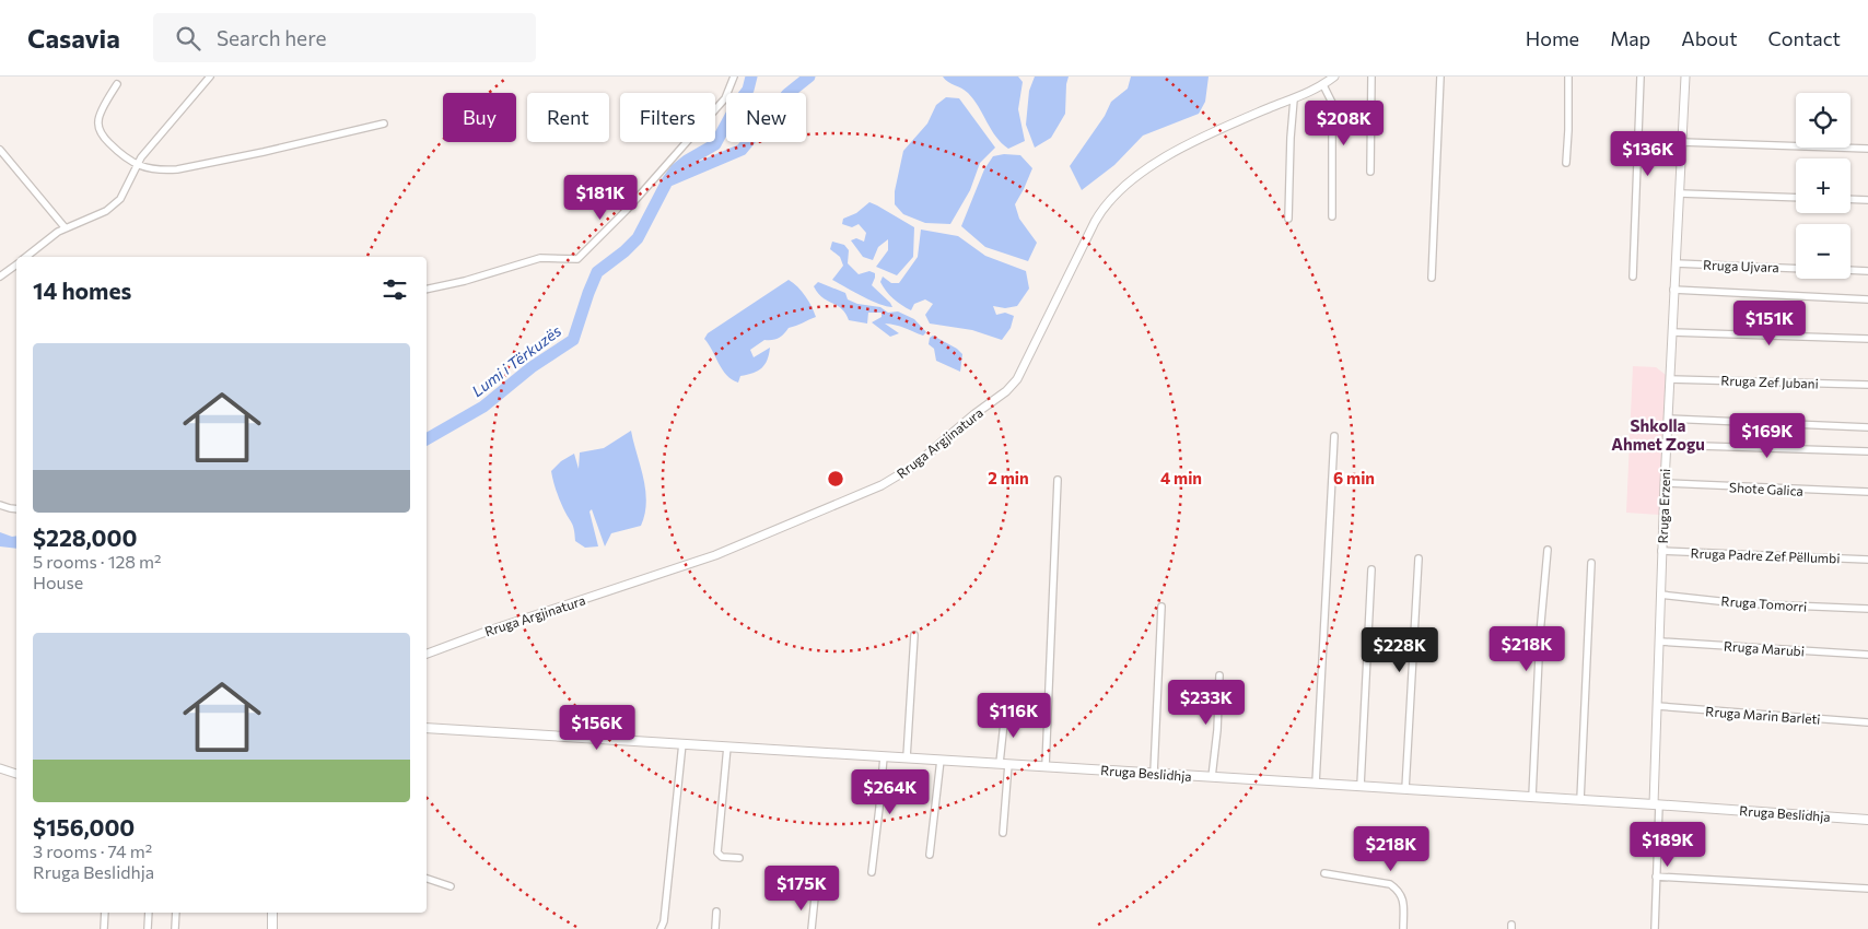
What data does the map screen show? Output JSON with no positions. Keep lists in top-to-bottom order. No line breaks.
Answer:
{"streets":{"main road":["Rruga Beslidhja"],"street":["Rruga Ujvara","Rruga Zef Jubani","Rruga Argjinatura","Shote Galica","Rruga Erzeni","Rruga Padre Zef Pëllumbi","Rruga Tomorri","Rruga Marubi","Rruga Marin Barleti"]},"crossings":[["Rruga Ujvara","Rruga Erzeni"],["Rruga Zef Jubani","Rruga Erzeni"],["Shote Galica","Rruga Erzeni"],["Rruga Erzeni","Rruga Padre Zef Pëllumbi"],["Rruga Erzeni","Rruga Tomorri"],["Rruga Erzeni","Rruga Marubi"],["Rruga Erzeni","Rruga Marin Barleti"],["Rruga Erzeni","Rruga Beslidhja"]],"districts":["Shkolla Ahmet Zogu"],"water":["Lumi i Tërkuzës"],"page":{"header":"Casavia","search":"Search here","nav":["Home","Map","About","Contact"],"map_buttons":["+","−"],"chip":["Buy","Rent","Filters","New"],"price":["$208K","$136K","$181K","$151K","$169K","$218K","$228K","$233K","$116K","$156K","$264K","$189K","$218K","$175K"],"heading":"14 homes","list":[{"name":"$228,000","note":"5 rooms · 128 m² · House"},{"name":"$156,000","note":"3 rooms · 74 m² · Rruga Beslidhja"}]},"rings":["2 min","4 min","6 min"]}
